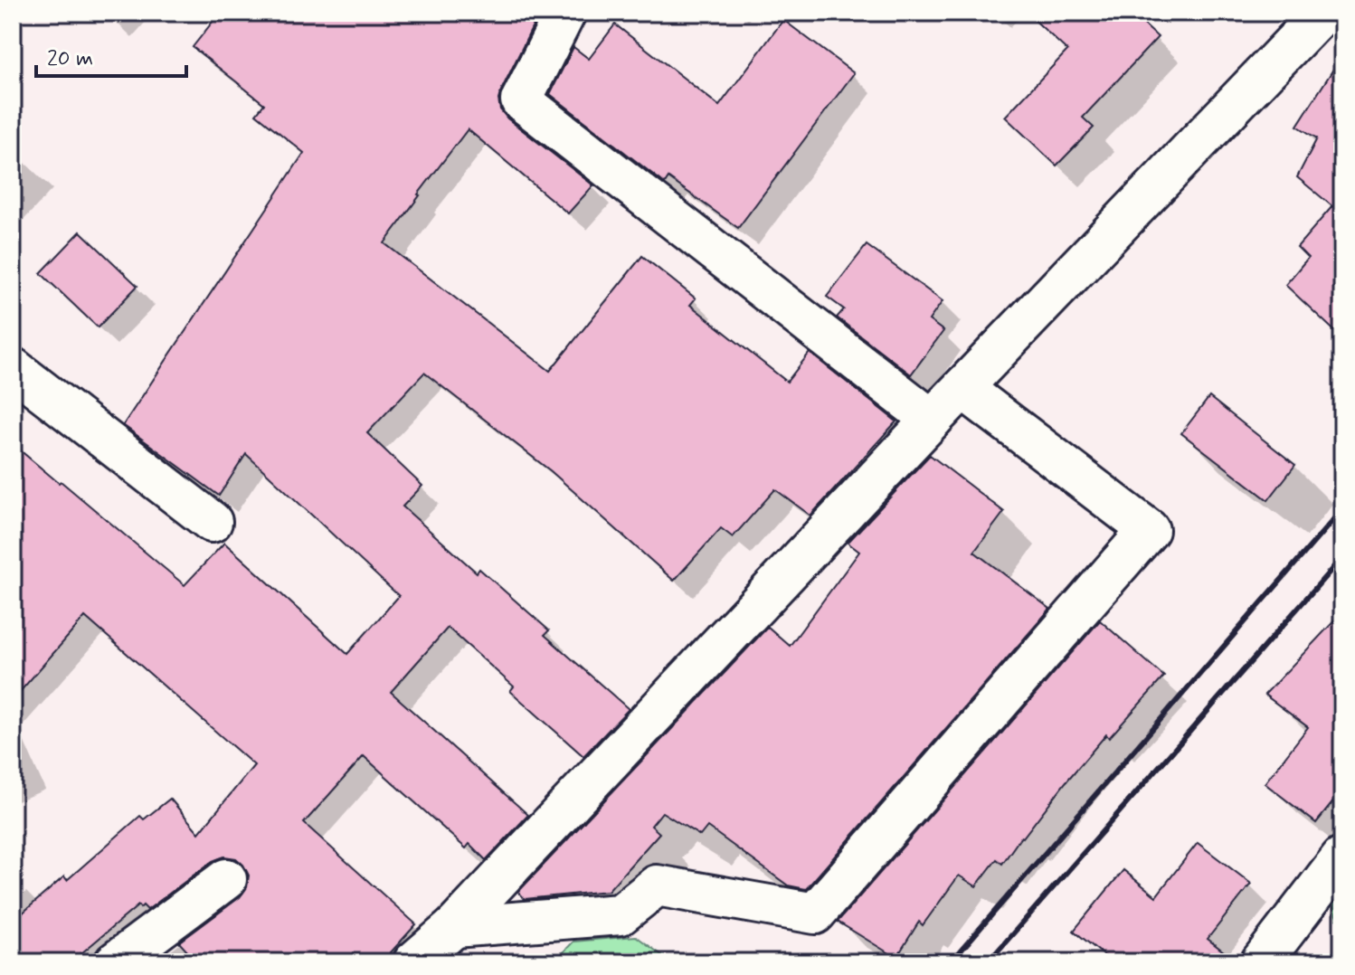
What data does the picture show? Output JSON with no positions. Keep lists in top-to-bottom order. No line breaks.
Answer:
{"scale_bar":"20 m"}
